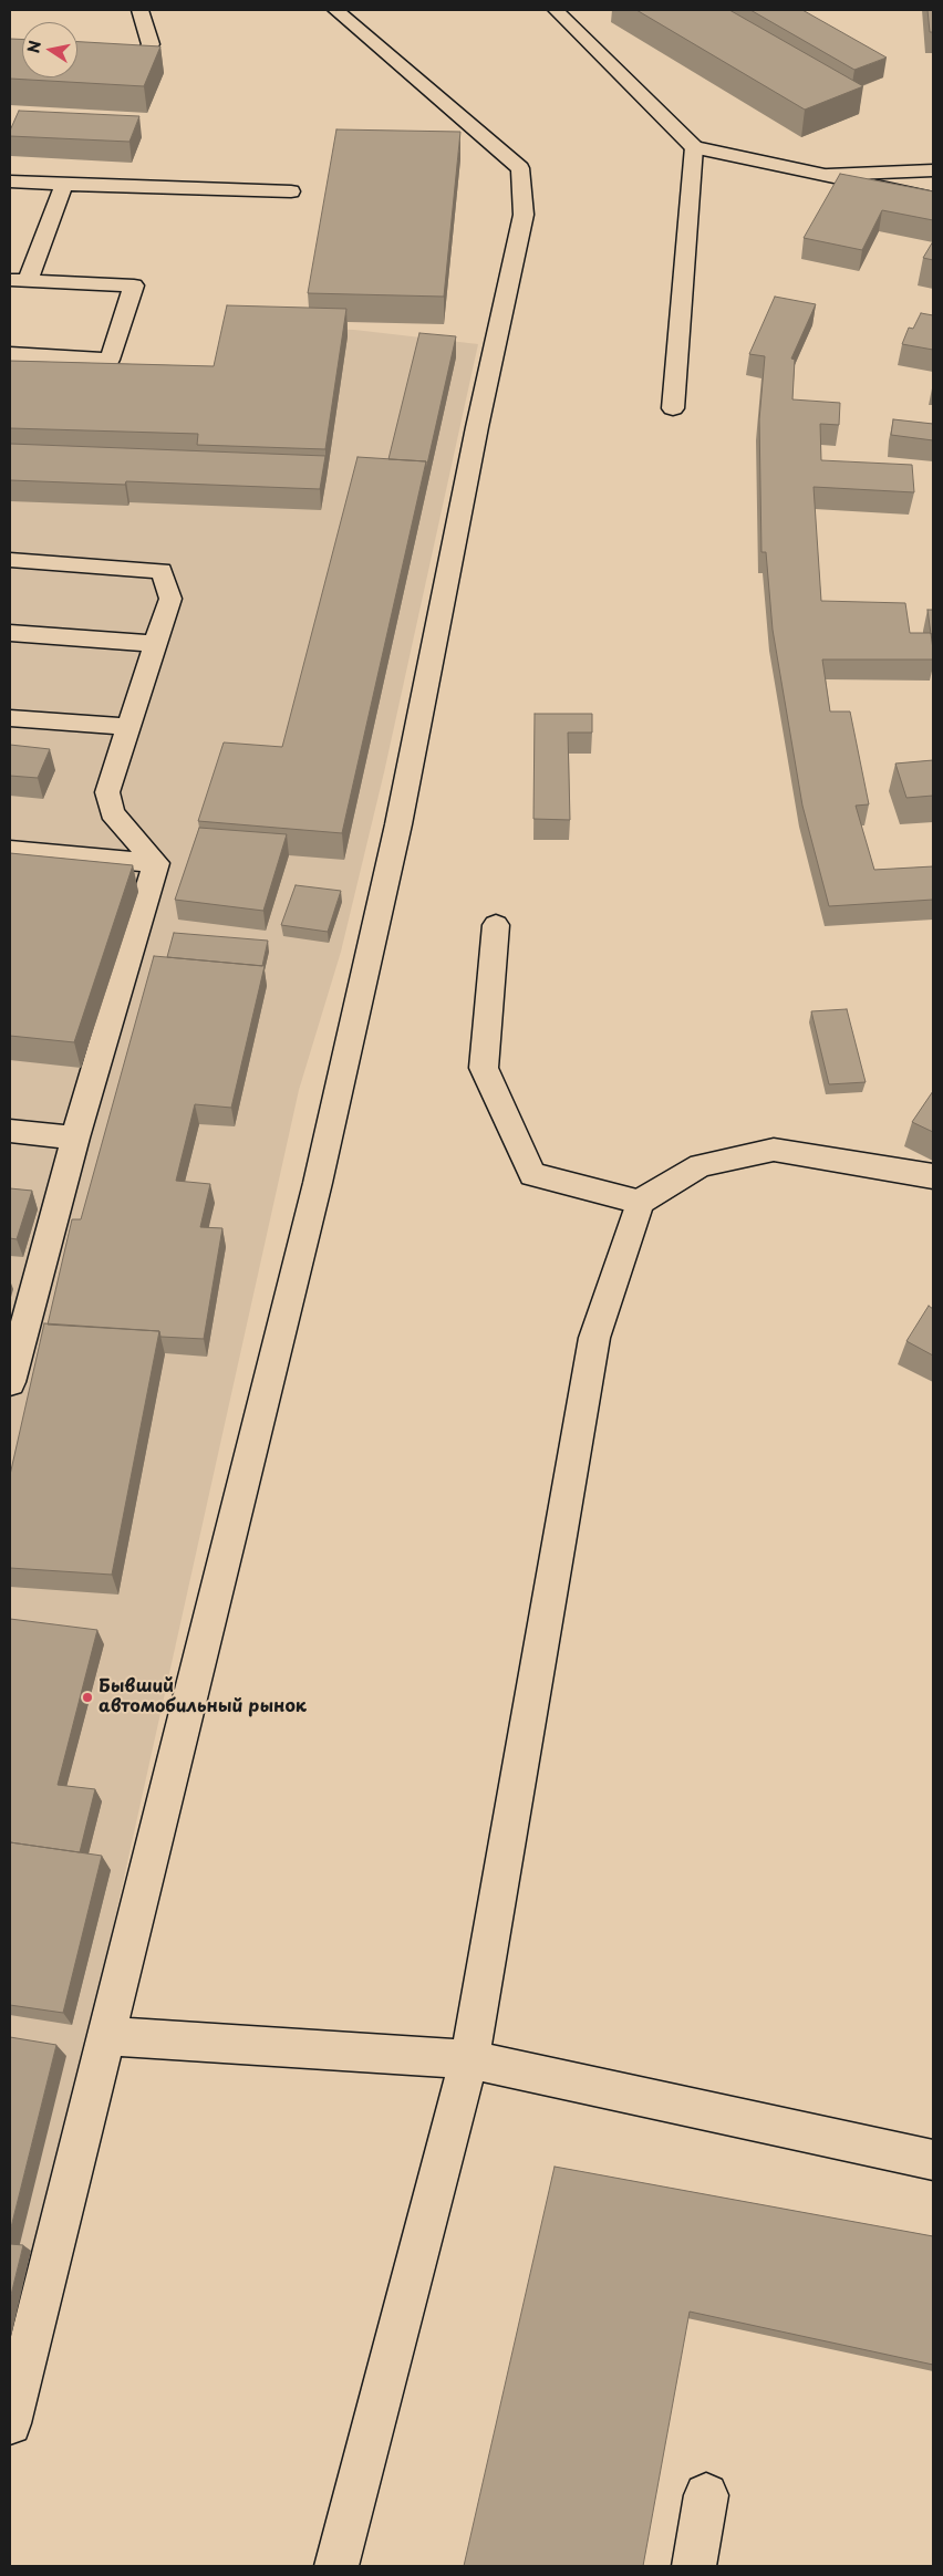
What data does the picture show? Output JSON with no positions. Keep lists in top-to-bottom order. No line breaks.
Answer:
{"places":["Бывший автомобильный рынок"],"north":"left"}
